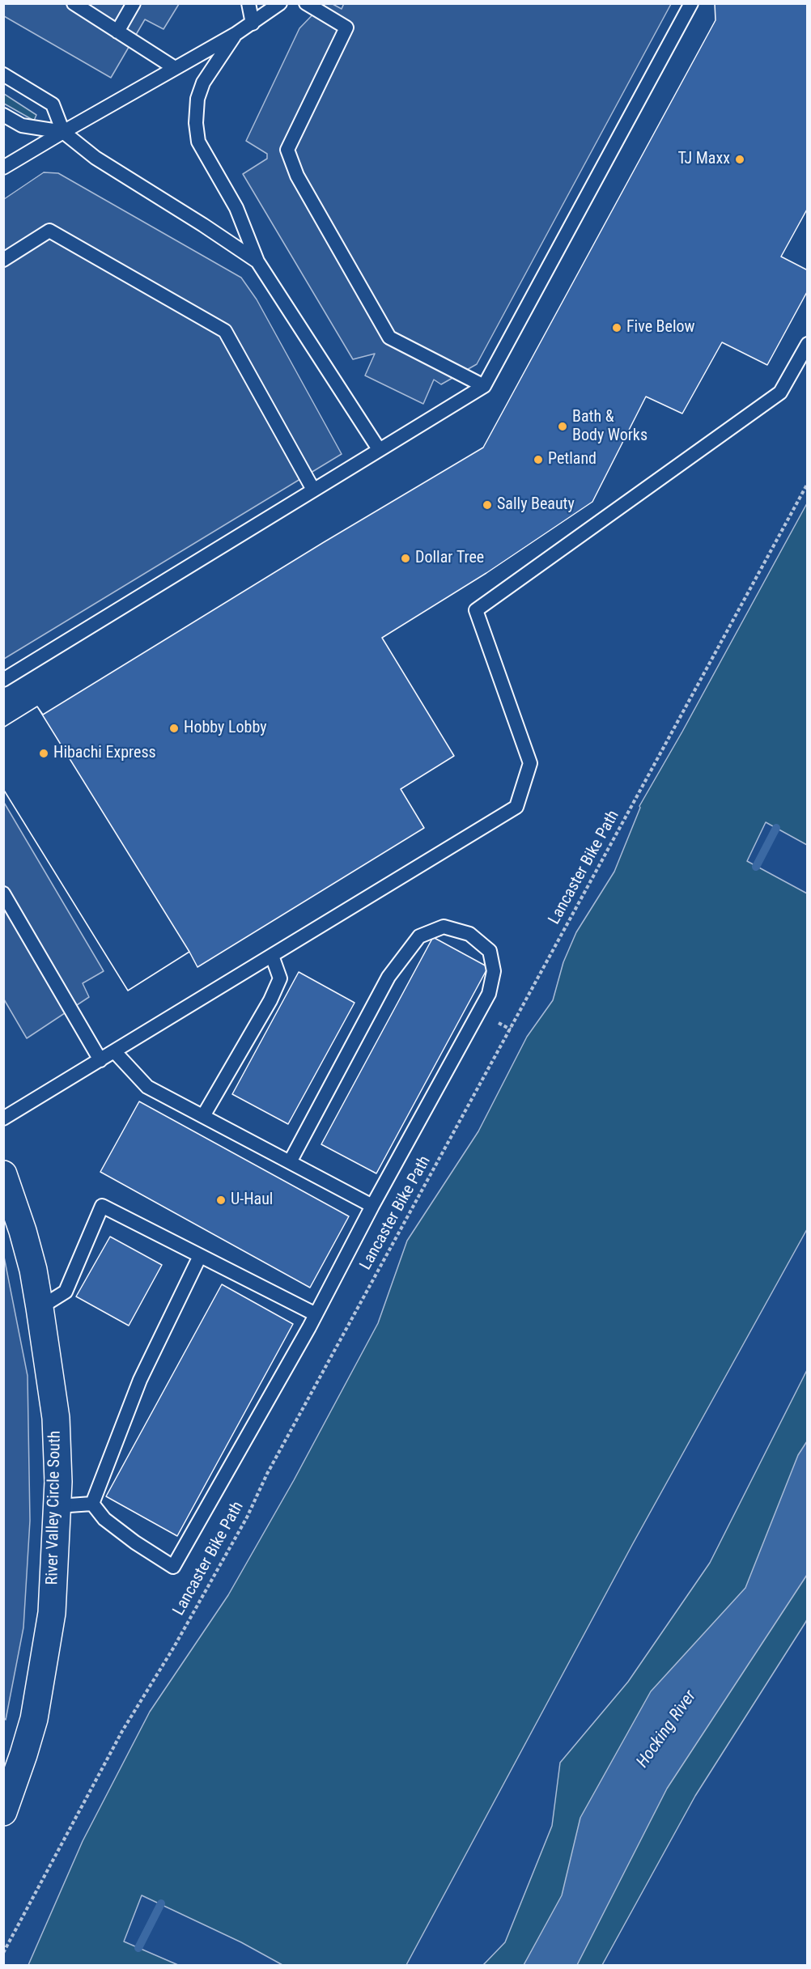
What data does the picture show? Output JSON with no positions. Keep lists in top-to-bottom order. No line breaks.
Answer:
{"streets":{"street":["River Valley Circle South"],"path":["Lancaster Bike Path"]},"water":["Hocking River"],"places":["TJ Maxx","Five Below","Bath & Body Works","Petland","Sally Beauty","Dollar Tree","Hobby Lobby","Hibachi Express","U-Haul"]}
